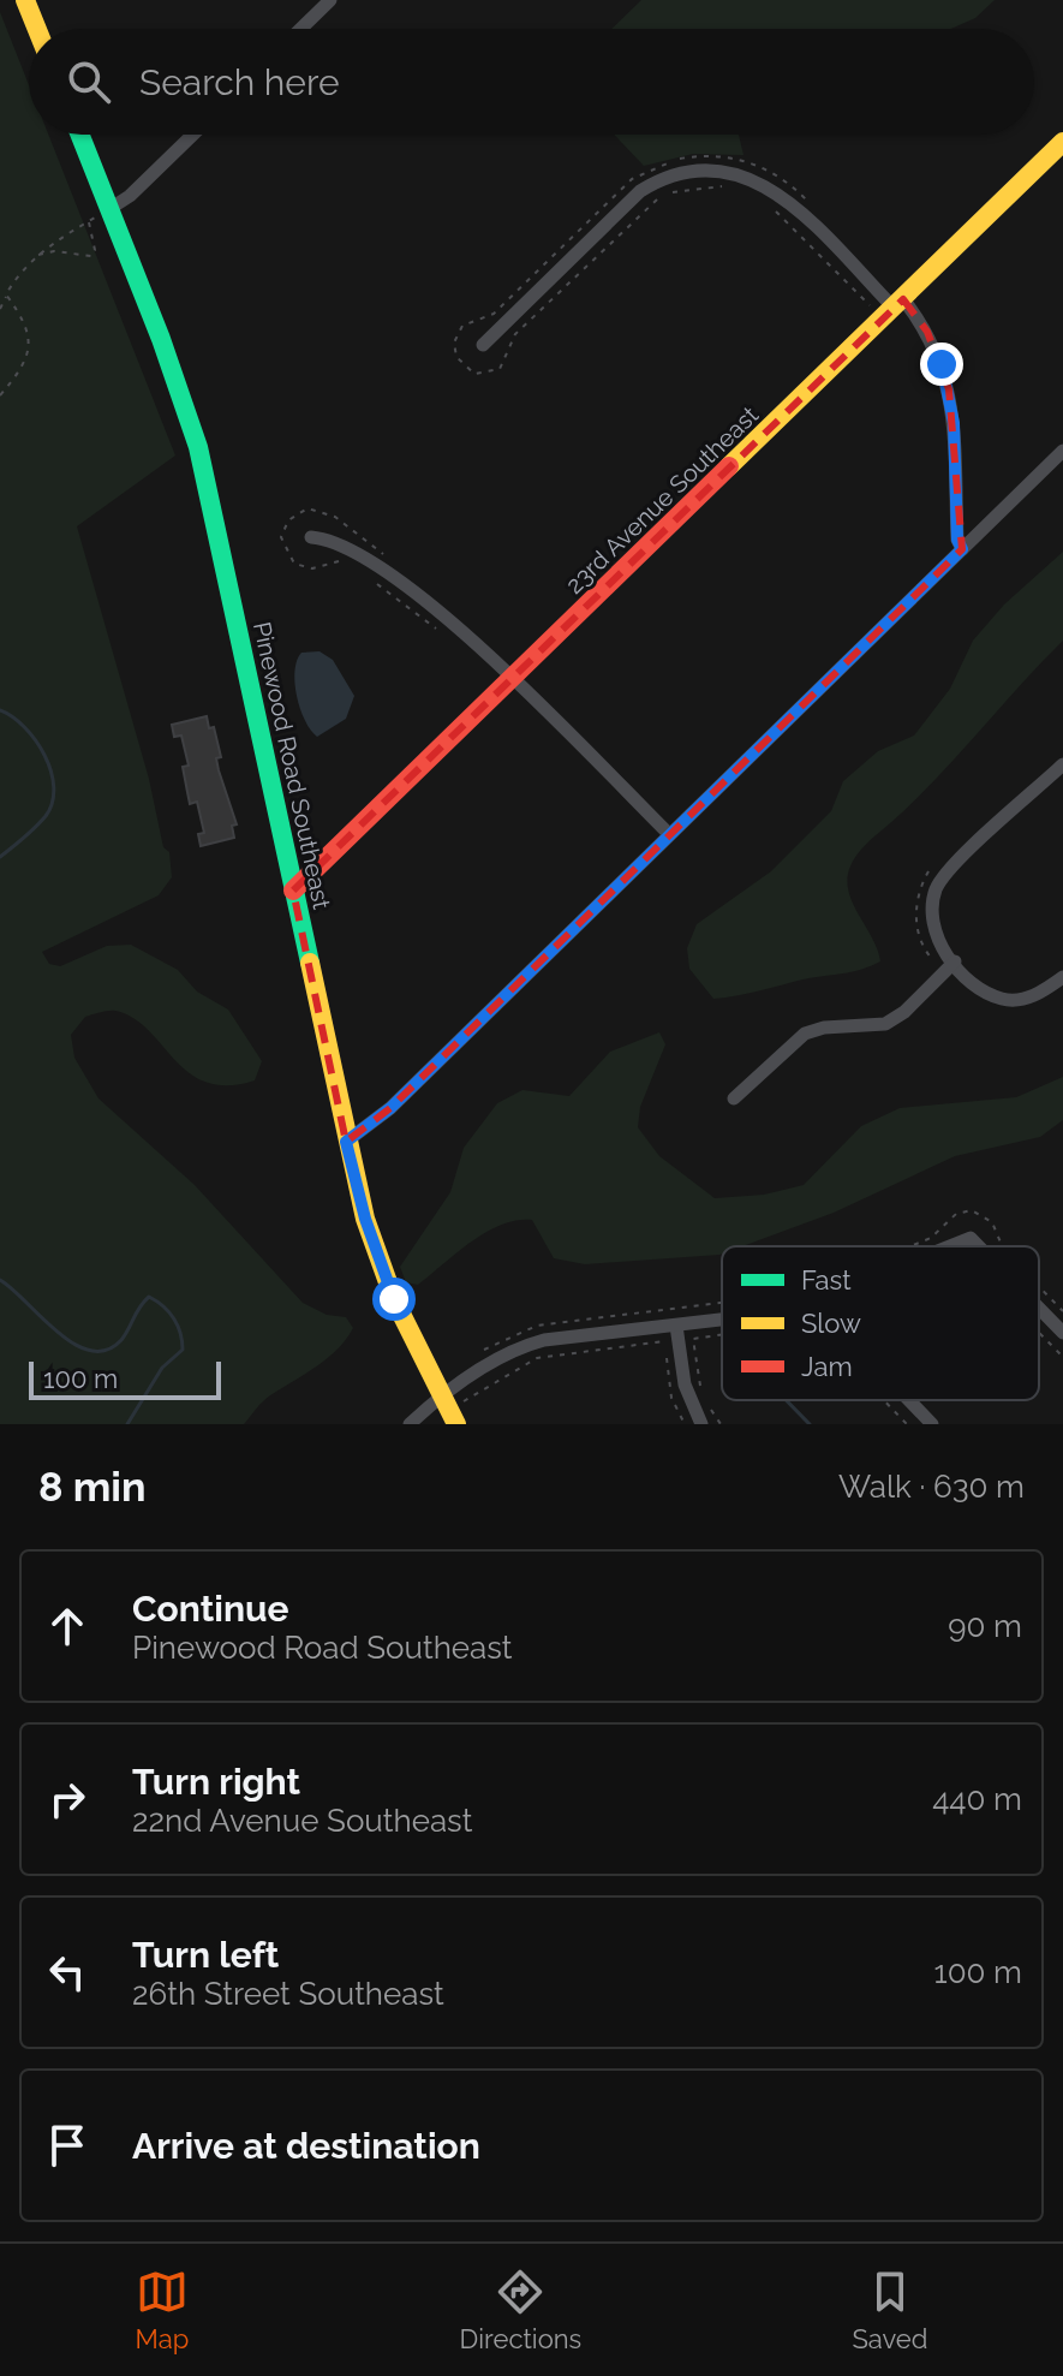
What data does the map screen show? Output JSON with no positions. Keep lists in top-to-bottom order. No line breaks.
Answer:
{"streets":{"street":["23rd Avenue Southeast","Pinewood Road Southeast"]},"crossings":[["23rd Avenue Southeast","Pinewood Road Southeast"]],"legend":["Fast","Slow","Jam"],"scale_bar":"100 m","page":{"search":"Search here","scale":"100 m","heading":["8 min","Walk · 630 m"],"list":[["Continue","Pinewood Road Southeast","90 m"],["Turn right","22nd Avenue Southeast","440 m"],["Turn left","26th Street Southeast","100 m"],"Arrive at destination"],"nav":["Map","Directions","Saved"]}}
